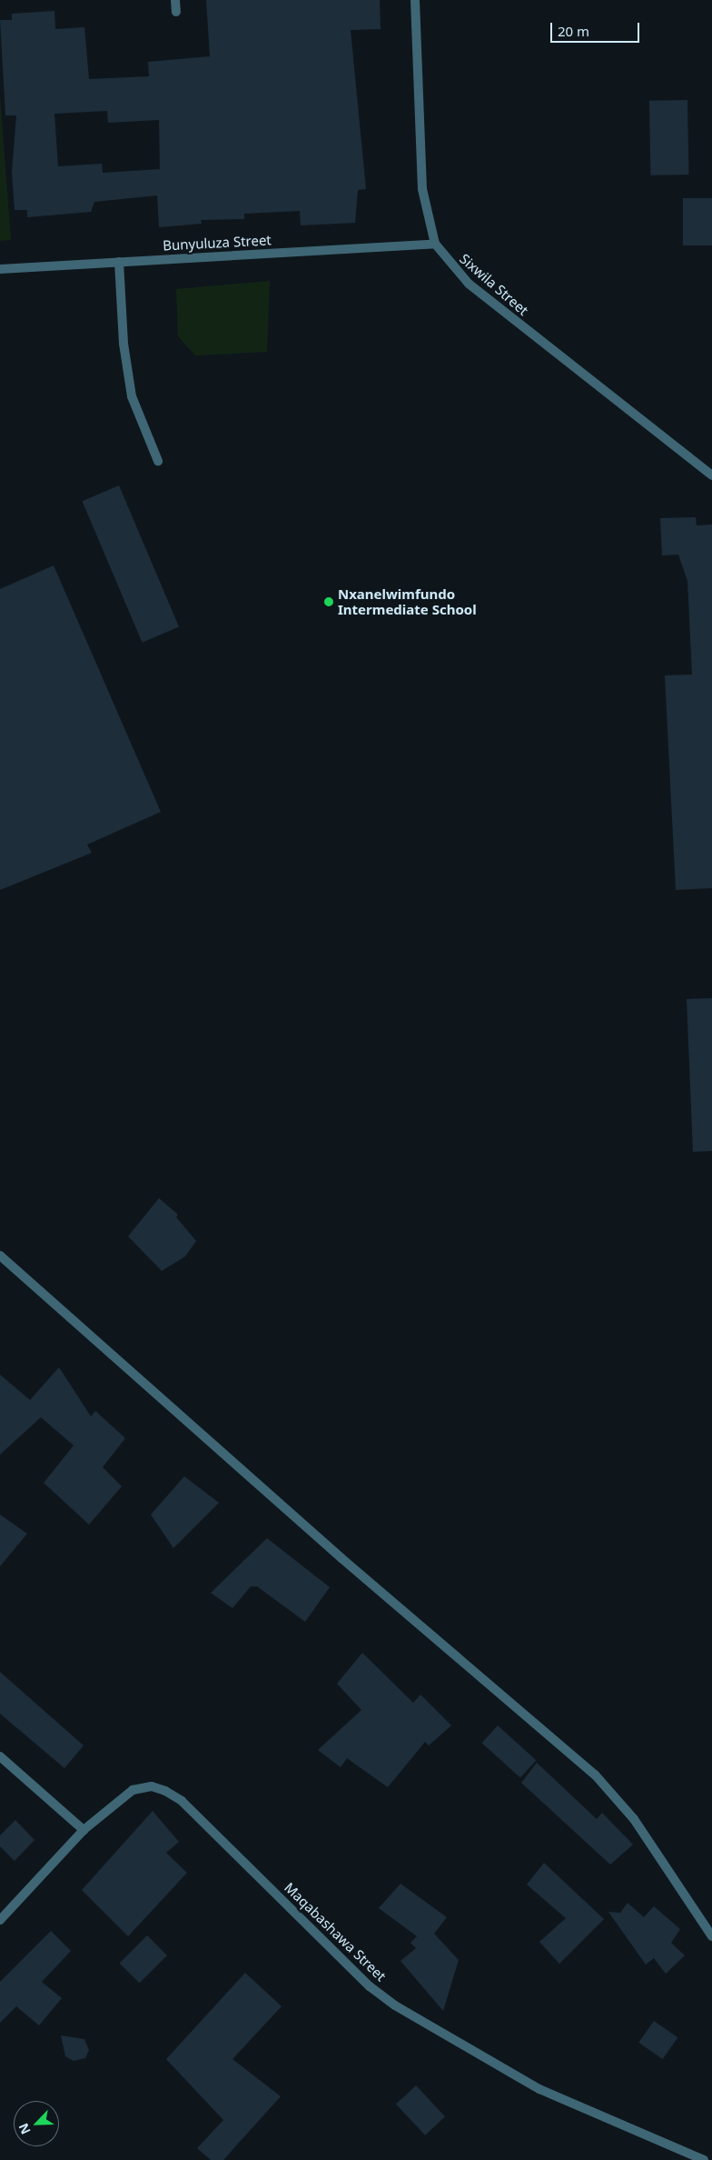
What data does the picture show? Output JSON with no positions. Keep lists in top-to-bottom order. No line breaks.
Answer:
{"streets":{"street":["Bunyuluza Street","Sixwila Street","Maqabashawa Street"]},"crossings":[["Bunyuluza Street","Sixwila Street"]],"places":["Nxanelwimfundo Intermediate School"],"scale_bar":"20 m","north":"bottom left"}
